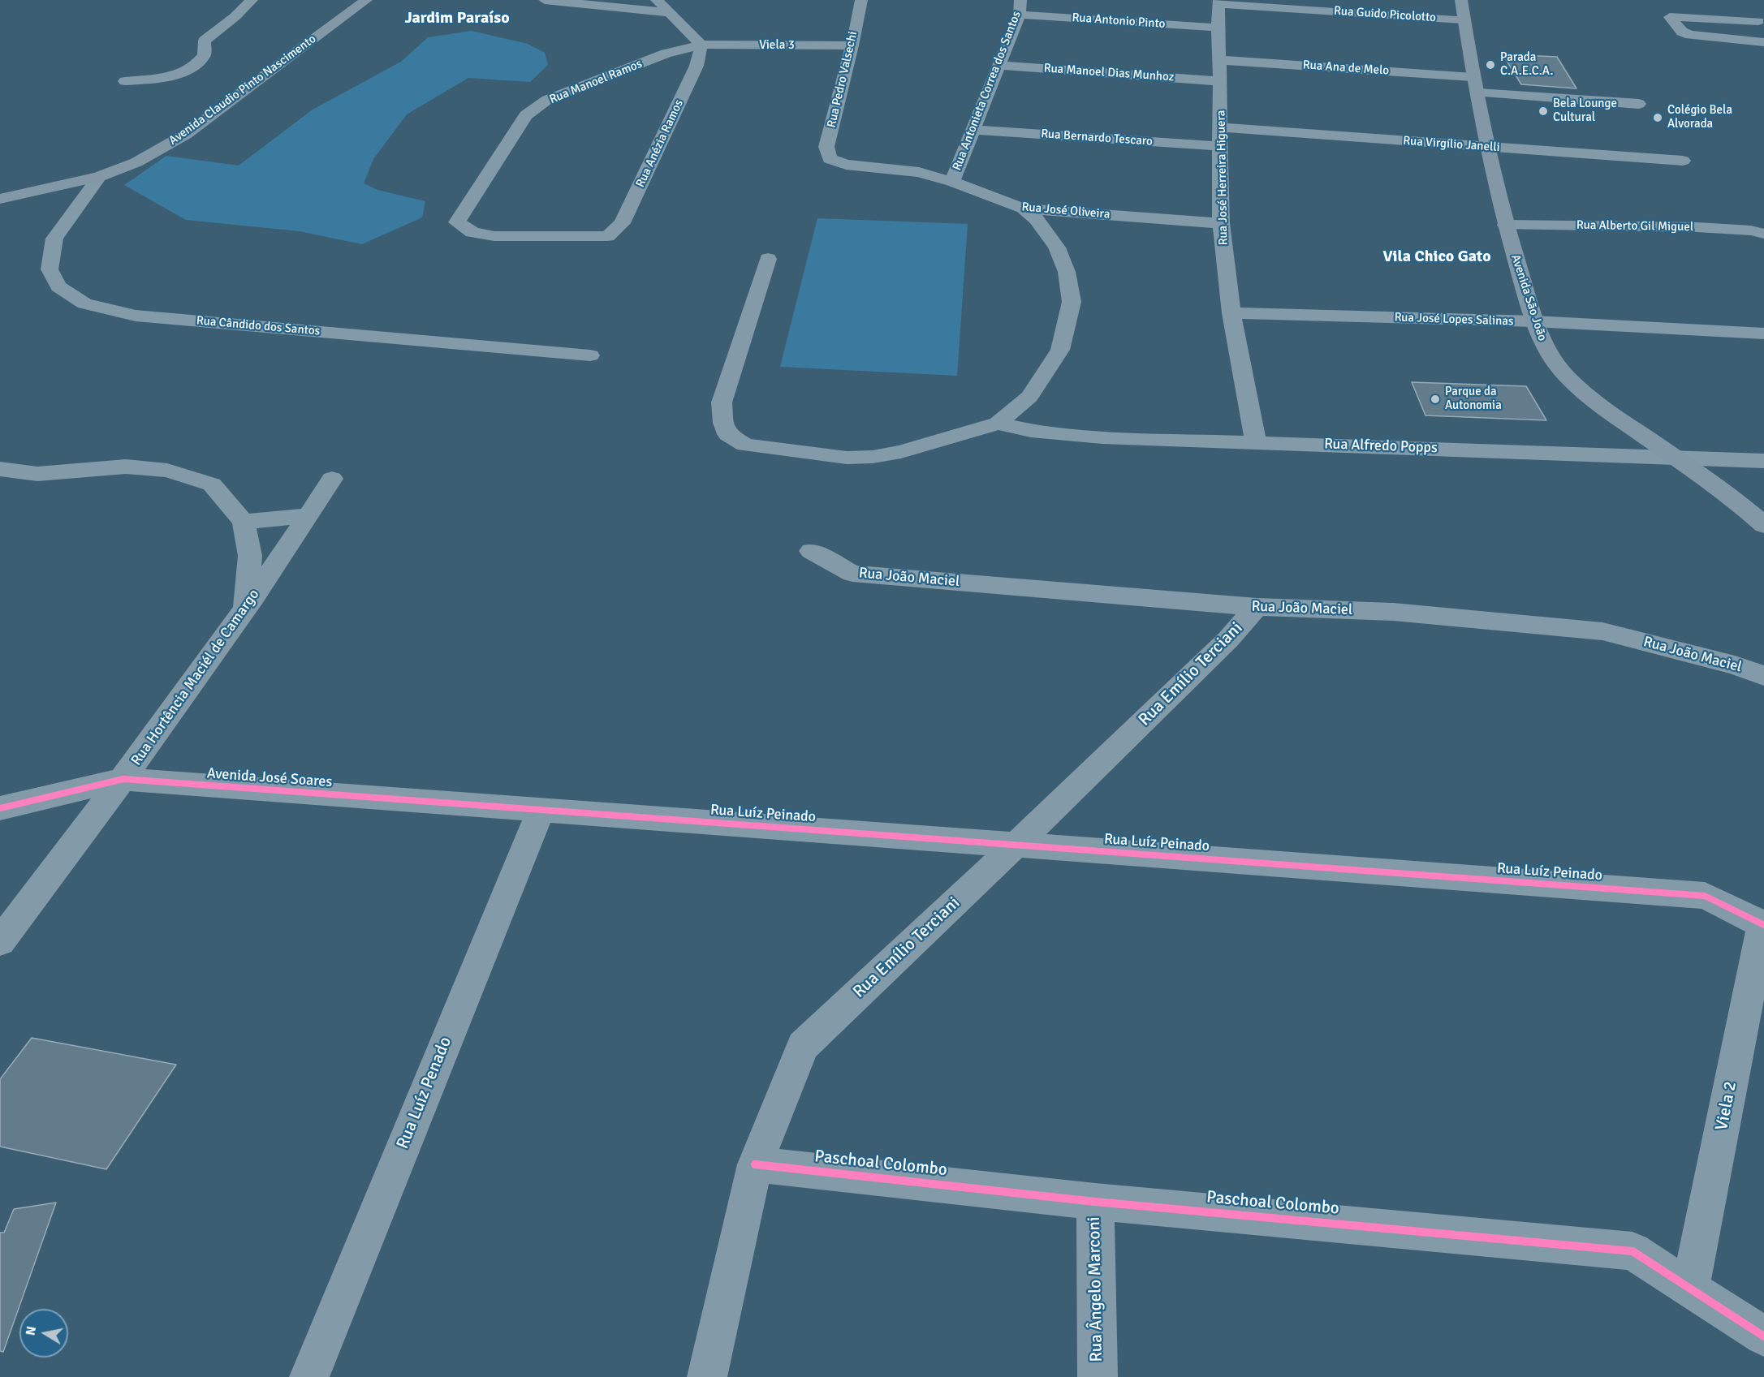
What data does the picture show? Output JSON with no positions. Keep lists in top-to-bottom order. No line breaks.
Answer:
{"streets":{"main road":["Avenida Claudio Pinto Nascimento","Avenida São João"],"street":["Rua Guido Picolotto","Rua Antonio Pinto","Viela 3","Rua Ana de Melo","Rua Manoel Dias Munhoz","Rua Pedro Valsechi","Rua Manoel Ramos","Rua Antonieta Correa dos Santos","Rua Bernardo Tescaro","Rua Anézia Ramos","Rua Virgílio Janelli","Rua José Herreira Higuera","Rua José Oliveira","Rua Alberto Gil Miguel","Rua José Lopes Salinas","Rua Cândido dos Santos","Rua Alfredo Popps","Rua João Maciel","Rua Emílio Terciani","Rua Hortência Maciél de Camargo","Avenida José Soares","Rua Luíz Peinado","Rua Luíz Penado","Viela 2","Paschoal Colombo","Rua Ângelo Marconi"]},"crossings":[["Rua Guido Picolotto","Rua José Herreira Higuera"],["Rua Guido Picolotto","Avenida São João"],["Rua Antonio Pinto","Rua Antonieta Correa dos Santos"],["Rua Antonio Pinto","Rua José Herreira Higuera"],["Viela 3","Rua Pedro Valsechi"],["Viela 3","Rua Manoel Ramos"],["Viela 3","Rua Anézia Ramos"],["Rua Ana de Melo","Rua José Herreira Higuera"],["Rua Ana de Melo","Avenida São João"],["Rua Manoel Dias Munhoz","Rua Antonieta Correa dos Santos"],["Rua Manoel Dias Munhoz","Rua José Herreira Higuera"],["Rua Pedro Valsechi","Rua José Oliveira"],["Rua Manoel Ramos","Rua Anézia Ramos"],["Avenida Claudio Pinto Nascimento","Rua Cândido dos Santos"],["Rua Antonieta Correa dos Santos","Rua Bernardo Tescaro"],["Rua Antonieta Correa dos Santos","Rua José Oliveira"],["Rua Bernardo Tescaro","Rua José Herreira Higuera"],["Rua Virgílio Janelli","Rua José Herreira Higuera"],["Rua Virgílio Janelli","Avenida São João"],["Rua José Herreira Higuera","Rua José Oliveira"],["Rua José Herreira Higuera","Rua José Lopes Salinas"],["Rua José Herreira Higuera","Rua Alfredo Popps"],["Rua Alberto Gil Miguel","Avenida São João"],["Avenida São João","Rua José Lopes Salinas"],["Avenida São João","Rua Alfredo Popps"],["Rua João Maciel","Rua Emílio Terciani"],["Rua Emílio Terciani","Rua Luíz Peinado"],["Rua Emílio Terciani","Paschoal Colombo"],["Rua Hortência Maciél de Camargo","Avenida José Soares"],["Avenida José Soares","Rua Luíz Peinado"],["Avenida José Soares","Rua Luíz Penado"],["Rua Luíz Peinado","Rua Luíz Penado"],["Rua Luíz Peinado","Viela 2"],["Viela 2","Paschoal Colombo"],["Paschoal Colombo","Rua Ângelo Marconi"]],"districts":["Jardim Paraíso","Vila Chico Gato"],"places":["Parada C.A.E.C.A.","Bela Lounge Cultural","Colégio Bela Alvorada","Parque da Autonomia"],"north":"left"}
